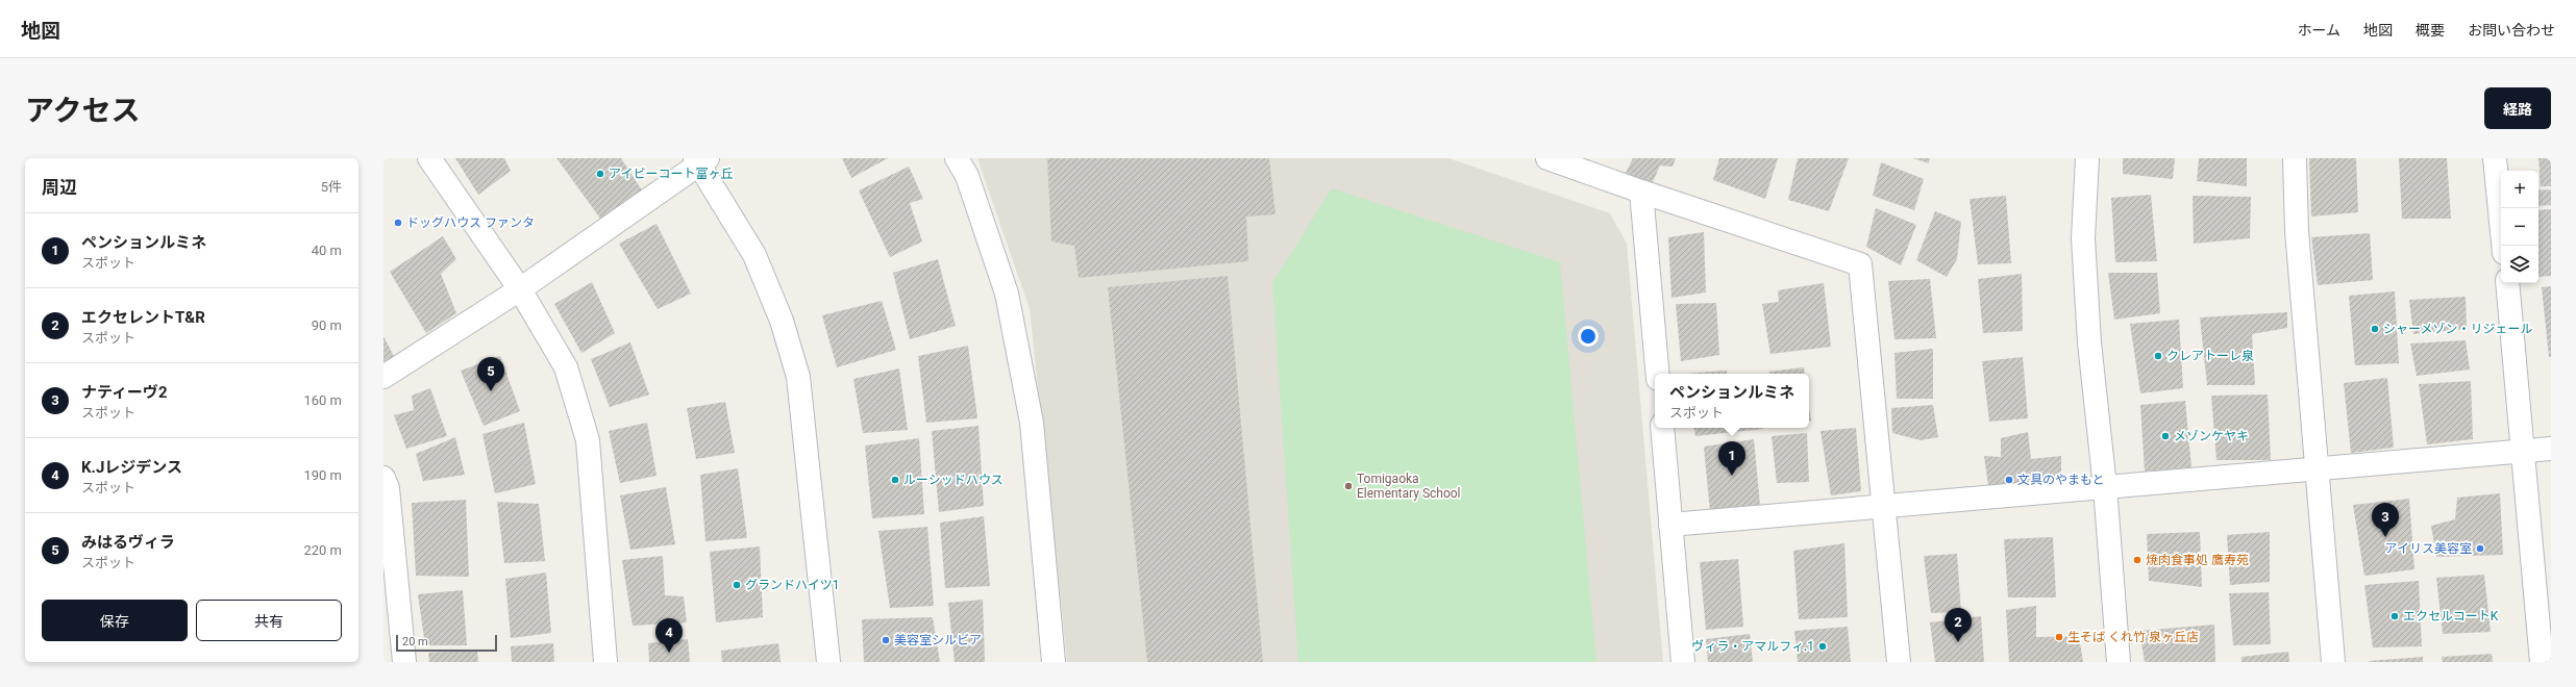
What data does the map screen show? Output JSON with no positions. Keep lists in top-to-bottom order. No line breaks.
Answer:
{"places":["アイビーコート富ヶ丘","ドッグハウス ファンタ","シャーメゾン・リジェール","クレアトーレ泉","メゾンケヤキ","ルーシッドハウス","文具のやまもと","Tomigaoka Elementary School","アイリス美容室","焼肉食事処 鷹寿苑","グランドハイツ1","エクセルコートK","生そば くれ竹 泉ヶ丘店","美容室シルビア","ヴィラ・アマルフィ.1"],"scale_bar":"20 m","page":{"header":"地図","nav":["ホーム","地図","概要","お問い合わせ"],"title":"アクセス","buttons":["経路",["保存","共有"]],"heading":["周辺","5件"],"map_buttons":["+","−"],"list":[{"mark":"1","name":"ペンションルミネ","note":"スポット","value":"40 m"},{"mark":"2","name":"エクセレントT&R","note":"スポット","value":"90 m"},{"mark":"3","name":"ナティーヴ2","note":"スポット","value":"160 m"},{"mark":"4","name":"K.Jレジデンス","note":"スポット","value":"190 m"},{"mark":"5","name":"みはるヴィラ","note":"スポット","value":"220 m"}],"pins":["5","1","3","2","4"],"popup":["ペンションルミネ","スポット"],"scale":"20 m"}}
